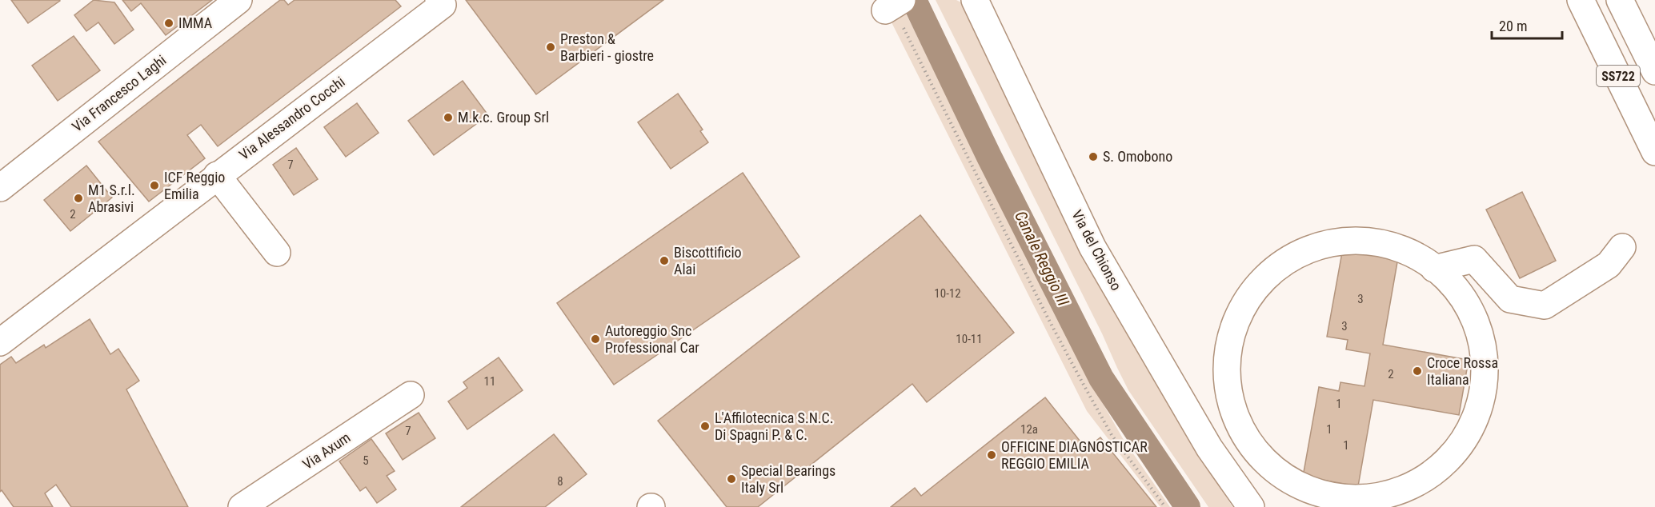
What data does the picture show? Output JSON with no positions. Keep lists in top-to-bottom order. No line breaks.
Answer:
{"streets":{"main road":["SS722","Via Francesco Laghi","Via Alessandro Cocchi","Via del Chionso","Via Axum"]},"water":["Canale Reggio III"],"places":["IMMA","Preston & Barbieri - giostre","M.k.c. Group Srl","S. Omobono","ICF Reggio Emilia","M1 S.r.l. Abrasivi","Biscottificio Alai","Autoreggio Snc Professional Car","Croce Rossa Italiana","L'Affilotecnica S.N.C. Di Spagni P. & C.","OFFICINE DIAGNOSTICAR REGGIO EMILIA","Special Bearings Italy Srl"],"house_numbers":["7","2","10-12","3","3","10-11","2","11","1","12a","1","7","1","5","8"],"scale_bar":"20 m"}
